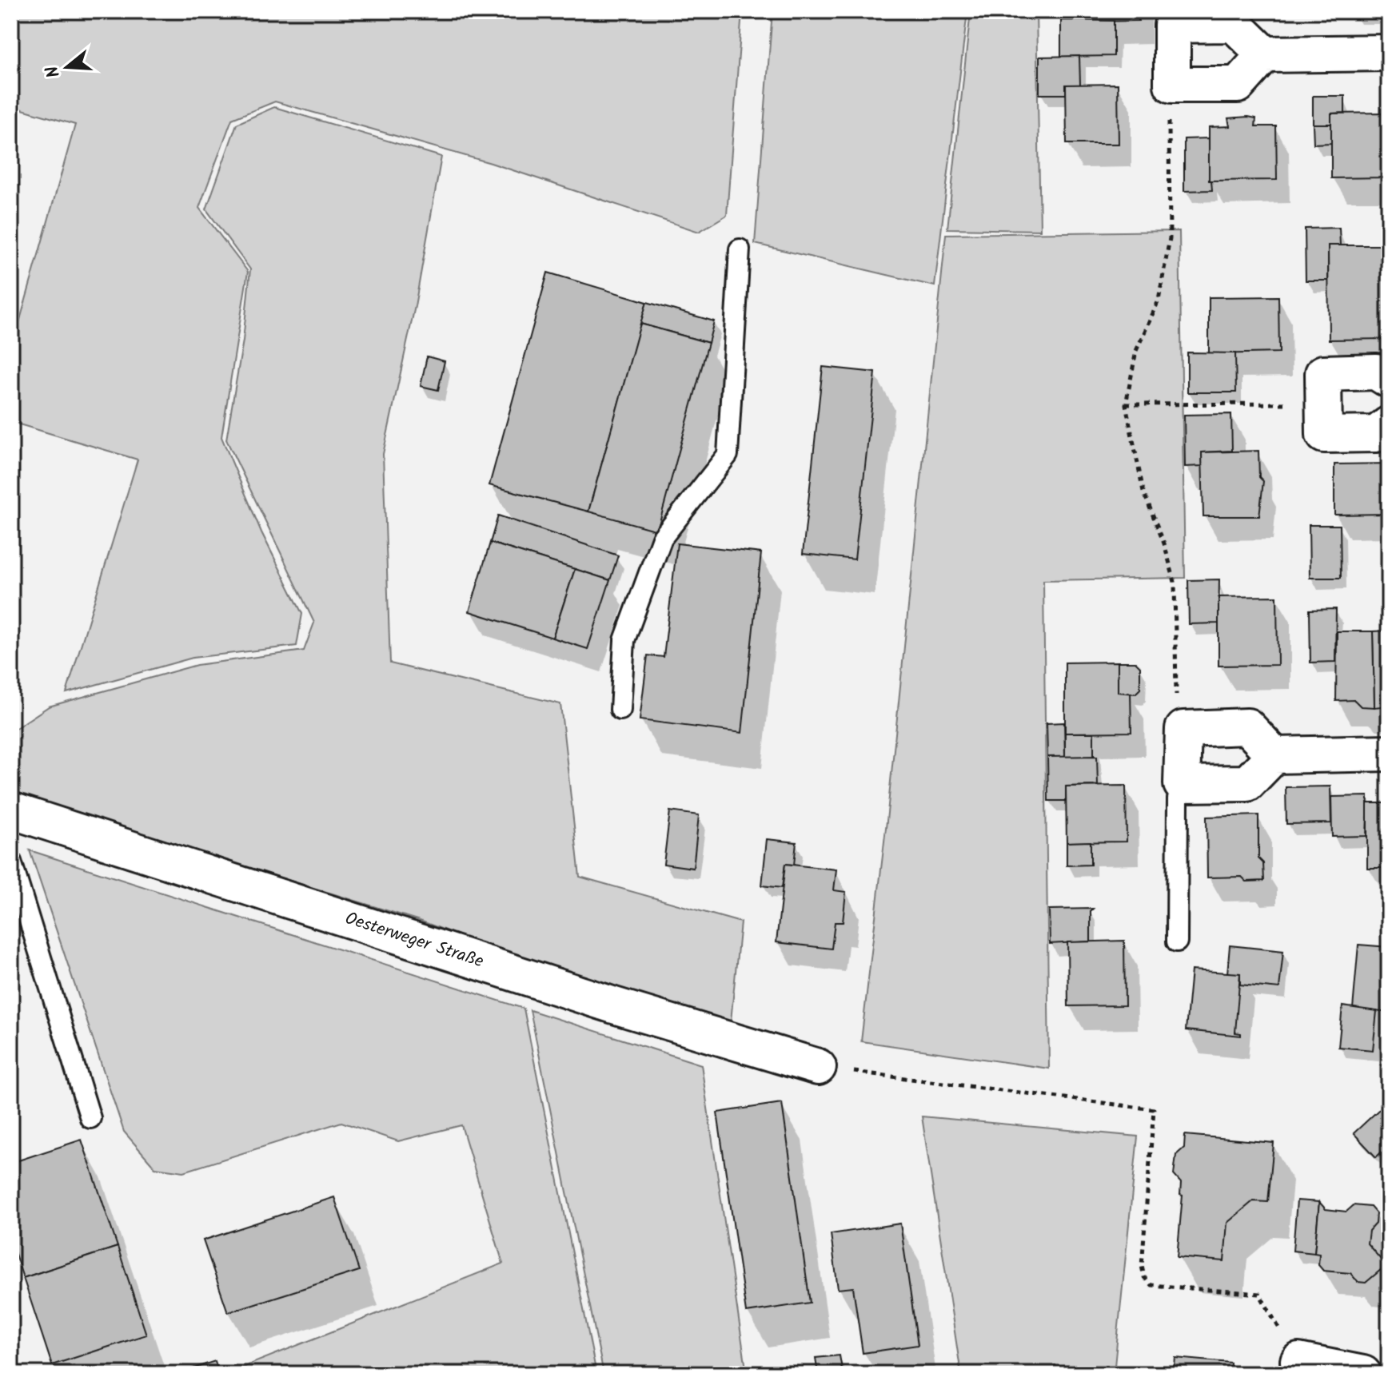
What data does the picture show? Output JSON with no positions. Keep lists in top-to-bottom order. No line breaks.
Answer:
{"streets":{"street":["Oesterweger Straße"]},"north":"left"}
